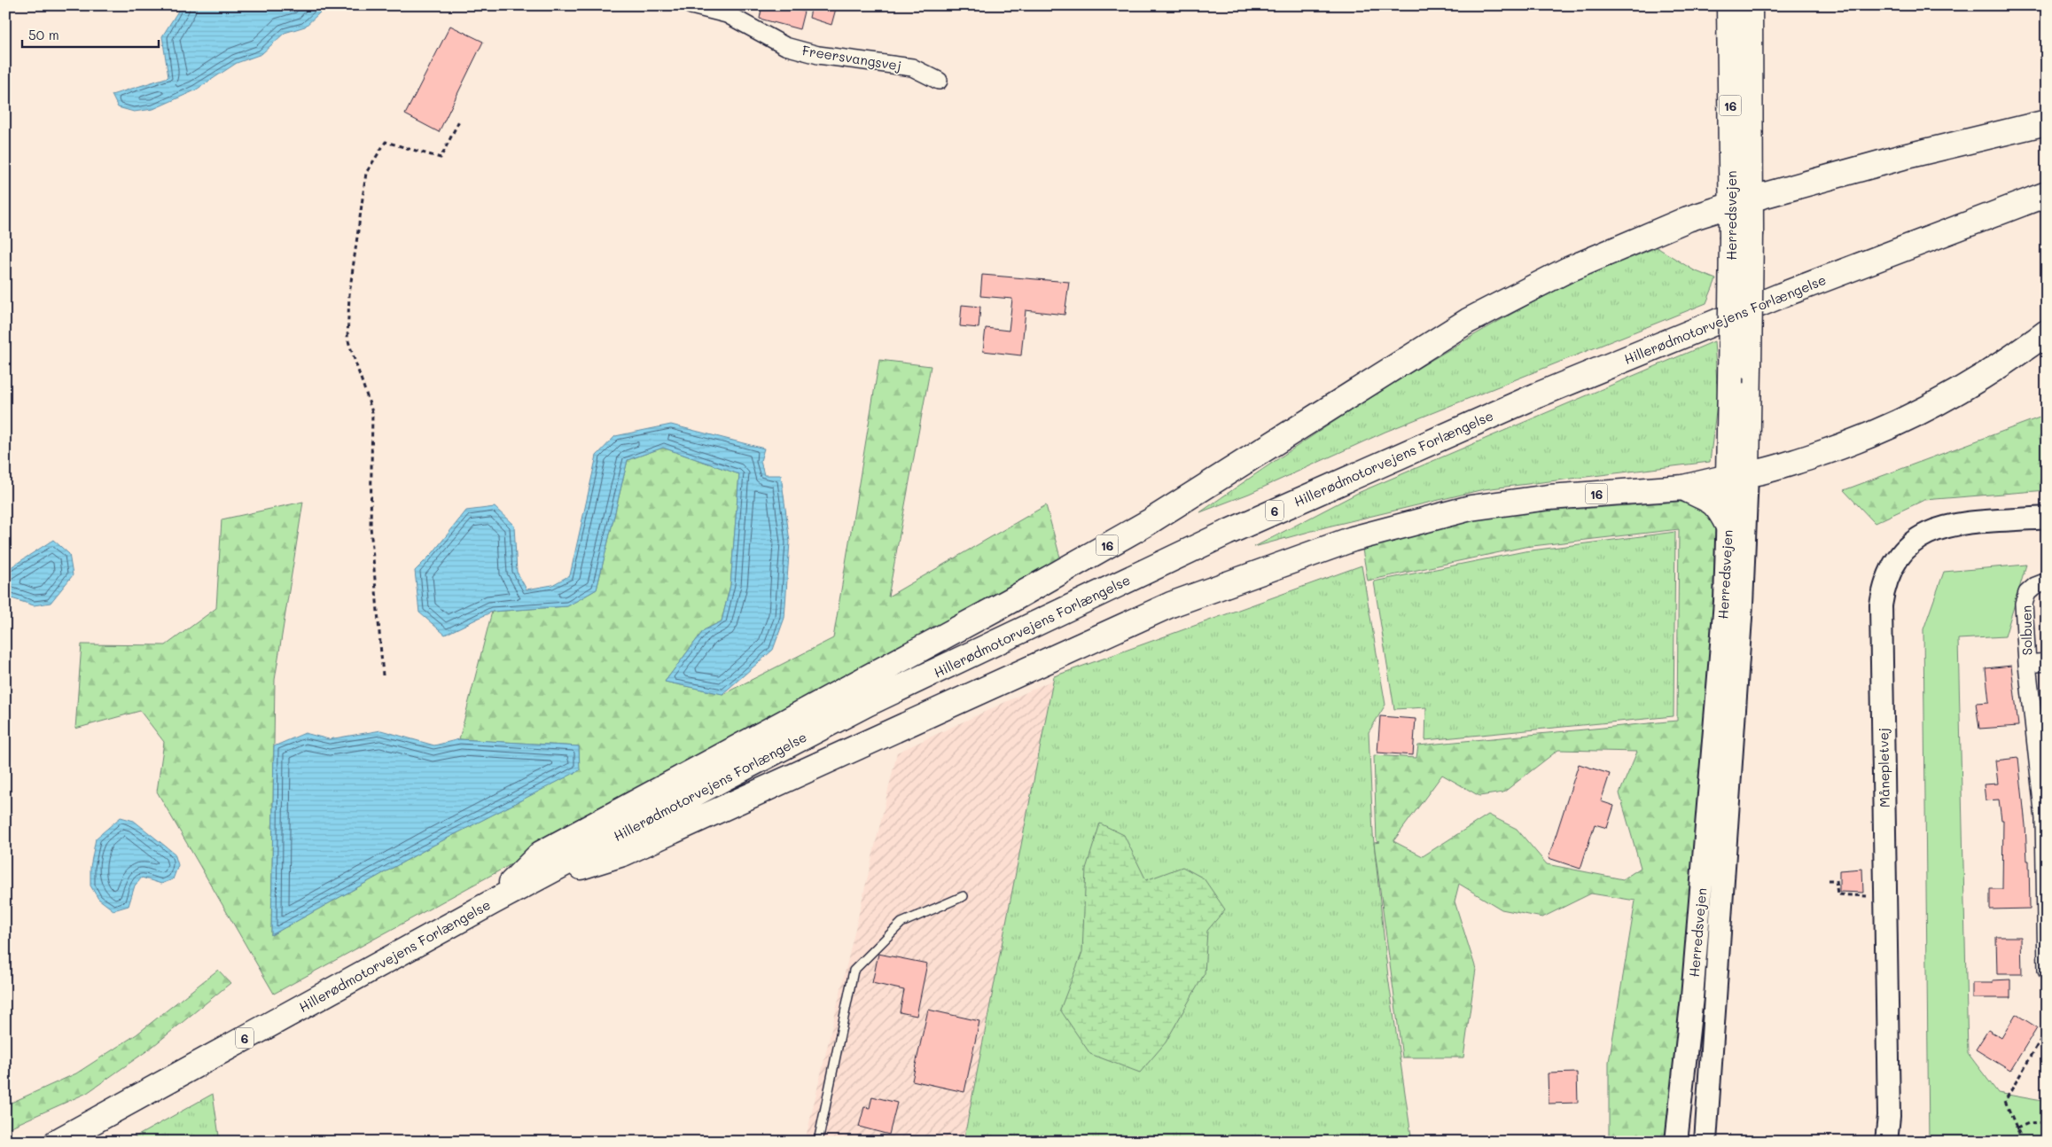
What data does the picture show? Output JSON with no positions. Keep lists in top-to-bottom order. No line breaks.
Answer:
{"streets":{"main road":["16","Herredsvejen","Hillerødmotorvejens Forlængelse","6"],"street":["Freersvangsvej","Solbuen","Månepletvej"]},"crossings":[["16","Herredsvejen"],["16","Hillerødmotorvejens Forlængelse"]],"scale_bar":"50 m"}
